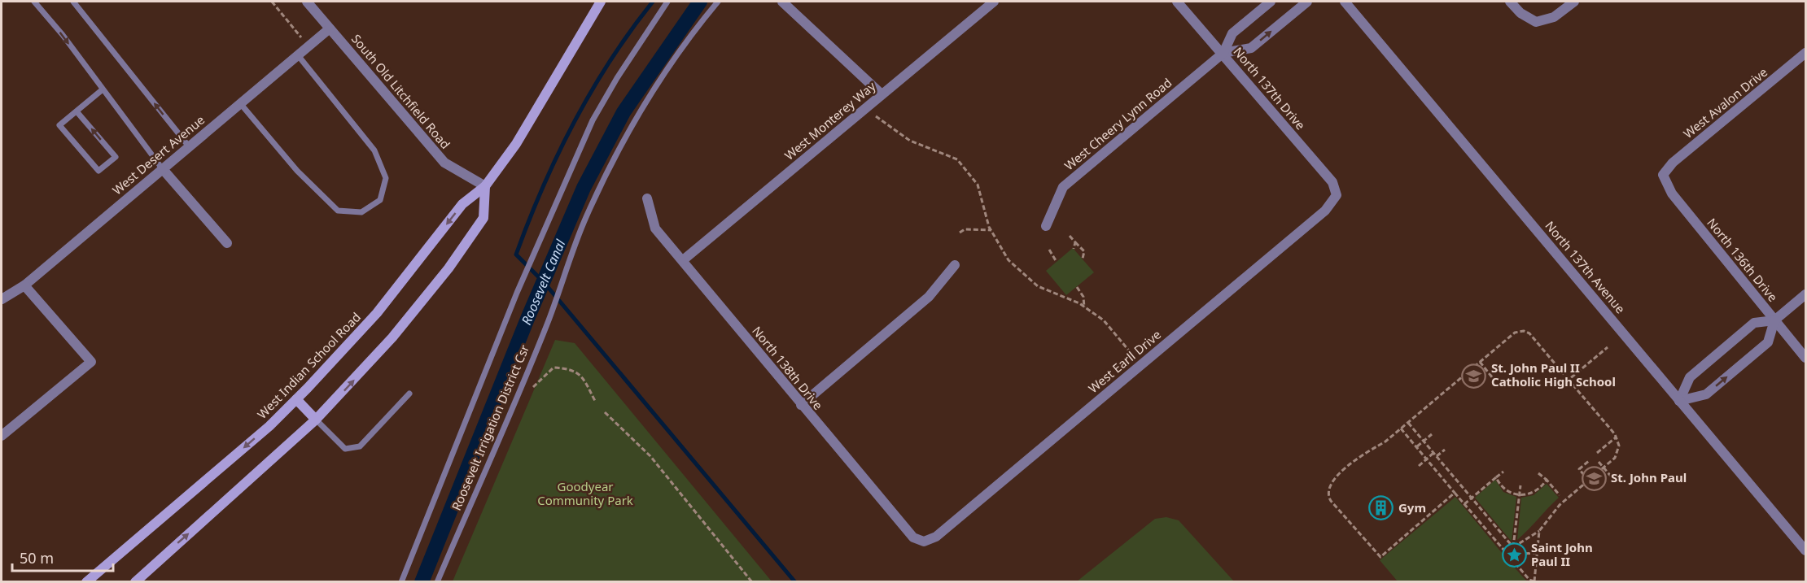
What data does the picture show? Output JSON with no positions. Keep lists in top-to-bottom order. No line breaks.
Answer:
{"streets":{"main road":["West Indian School Road"],"street":["North 137th Drive","South Old Litchfield Road","West Avalon Drive","West Monterey Way","West Cheery Lynn Road","West Desert Avenue","North 136th Drive","North 137th Avenue","West Earll Drive","North 138th Drive"],"lane":["Roosevelt Irrigation District Csr"]},"crossings":[["North 137th Drive","West Cheery Lynn Road"],["North 137th Drive","West Earll Drive"],["South Old Litchfield Road","West Desert Avenue"],["South Old Litchfield Road","West Indian School Road"],["West Avalon Drive","North 136th Drive"],["West Monterey Way","North 138th Drive"],["West Earll Drive","North 138th Drive"]],"water":["Roosevelt Canal"],"parks":["Goodyear Community Park"],"places":{"school or university":["St. John Paul II Catholic High School","St. John Paul"],"building":["Gym"],"place":["Saint John Paul II"]},"scale_bar":"50 m"}
